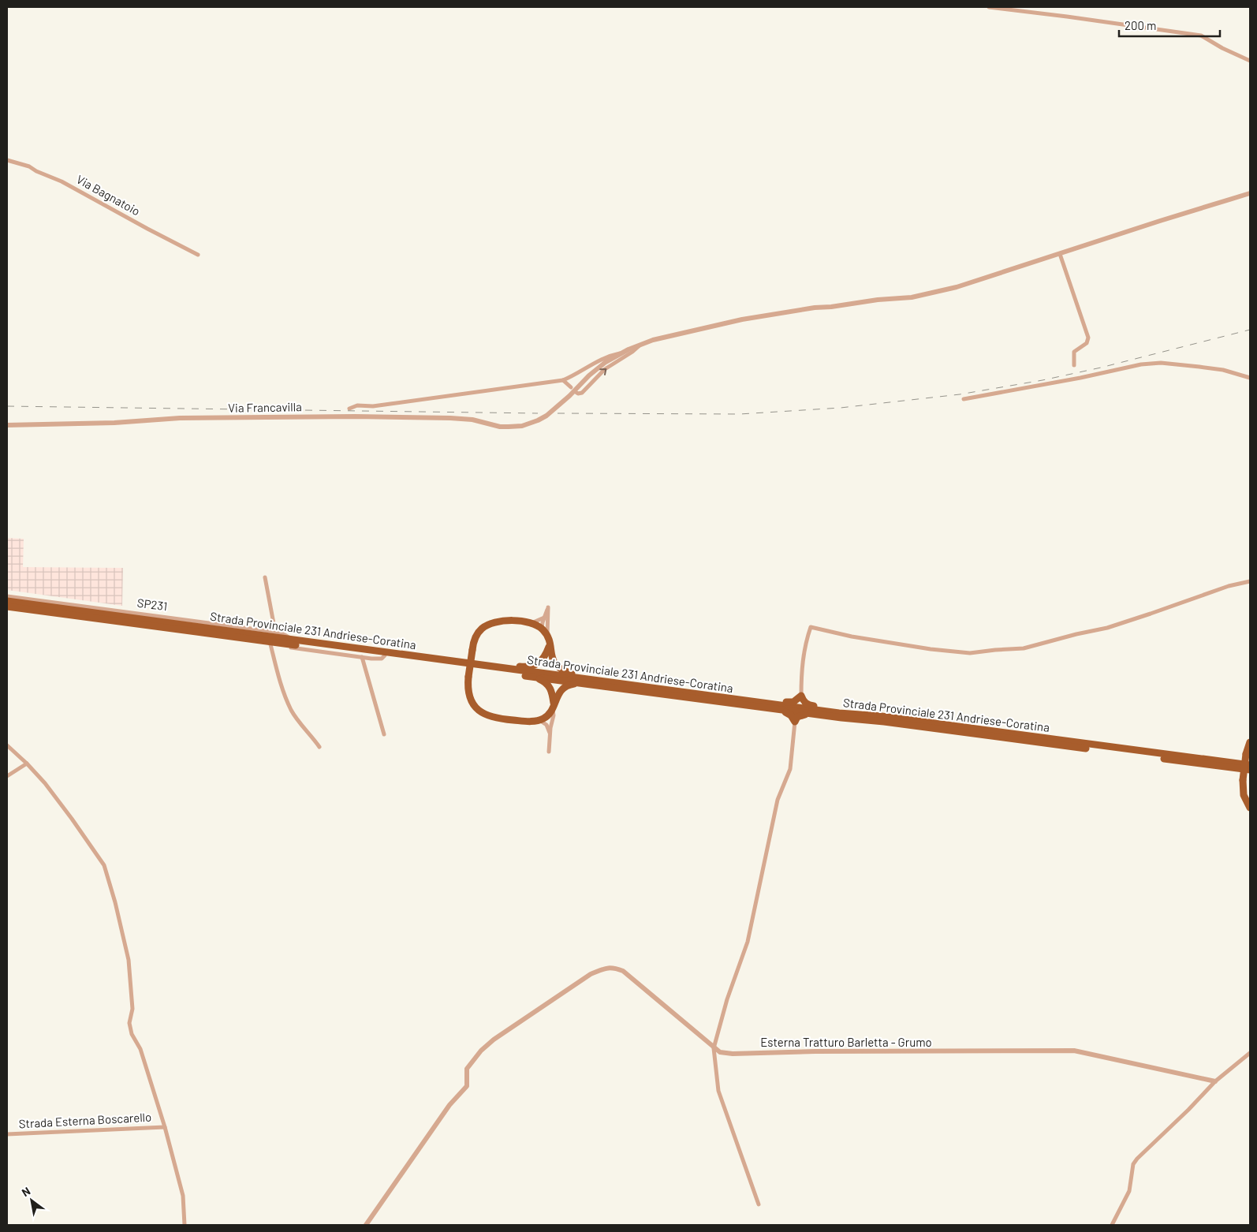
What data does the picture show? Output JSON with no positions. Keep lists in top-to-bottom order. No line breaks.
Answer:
{"streets":{"highway":["SP231","Strada Provinciale 231 Andriese-Coratina"],"street":["Via Bagnatoio","Via Francavilla","Esterna Tratturo Barletta - Grumo","Strada Esterna Boscarello"]},"crossings":[["SP231","Strada Provinciale 231 Andriese-Coratina"]],"scale_bar":"200 m","north":"top left"}
